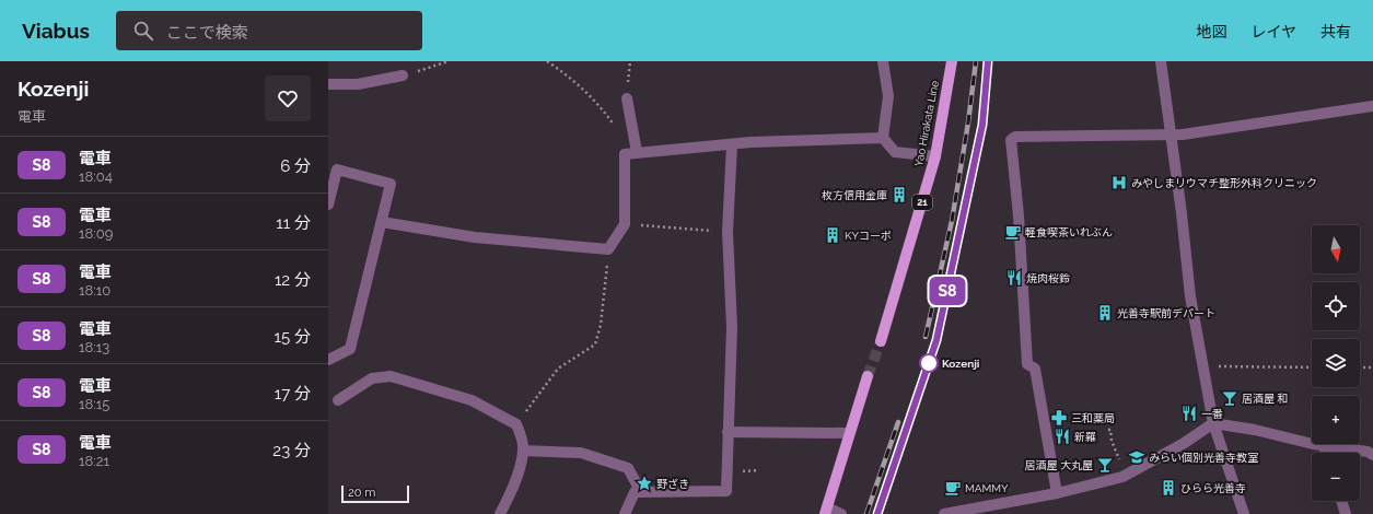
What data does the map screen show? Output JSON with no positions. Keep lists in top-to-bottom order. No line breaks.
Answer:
{"streets":{"main road":["Yao Hirakata Line","21"]},"places":{"hospital":["みやしまリウマチ整形外科クリニック"],"building":["枚方信用金庫","KYコーポ","光善寺駅前デパート","ひらら光善寺"],"cafe":["軽食喫茶いれぶん","MAMMY"],"restaurant":["焼肉桜鈴","一番","新羅"],"other":["Kozenji"],"bar":["居酒屋 和","居酒屋 大丸屋"],"pharmacy":["三和薬局"],"school or university":["みらい個別光善寺教室"],"place":["野ざき"]},"scale_bar":"20 m","north":"bottom","page":{"header":"Viabus","search":"ここで検索","nav":["地図","レイヤ","共有"],"heading":["Kozenji","電車"],"on_map":"S8","list":[{"mark":"S8","name":"電車","note":"18:04","value":"6 分"},{"mark":"S8","name":"電車","note":"18:09","value":"11 分"},{"mark":"S8","name":"電車","note":"18:10","value":"12 分"},{"mark":"S8","name":"電車","note":"18:13","value":"15 分"},{"mark":"S8","name":"電車","note":"18:15","value":"17 分"},{"mark":"S8","name":"電車","note":"18:21","value":"23 分"}],"map_buttons":["+","−"],"scale":"20 m"}}
